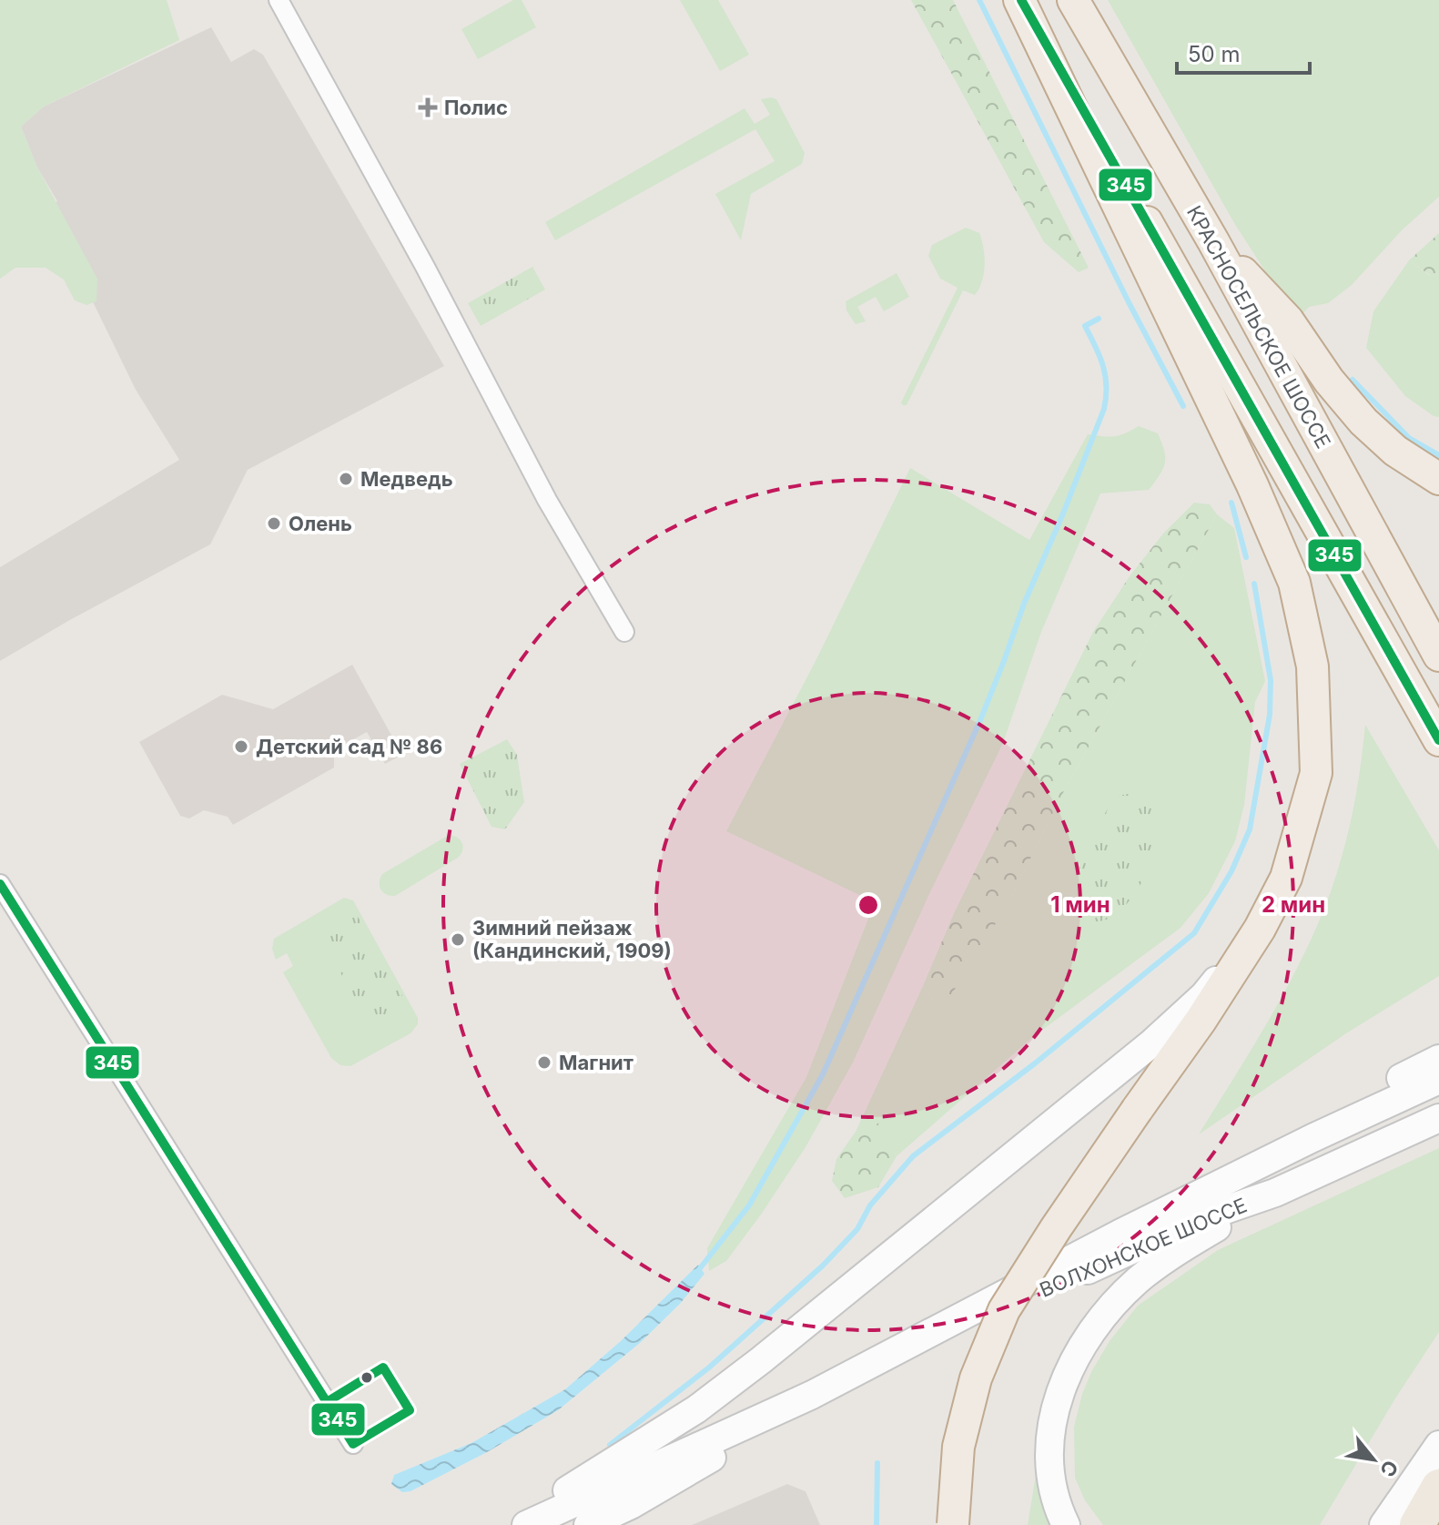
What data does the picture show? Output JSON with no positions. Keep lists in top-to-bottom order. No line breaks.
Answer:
{"streets":{"highway":["КРАСНОСЕЛЬСКОЕ ШОССЕ"],"main road":["ВОЛХОНСКОЕ ШОССЕ"]},"places":{"health":["Полис"],"other":["Медведь","Олень","Детский сад № 86","Зимний пейзаж (Кандинский, 1909)","Магнит"]},"lines":["transit line 345"],"scale_bar":"50 m","north":"bottom right","rings":["1 мин","2 мин"]}
